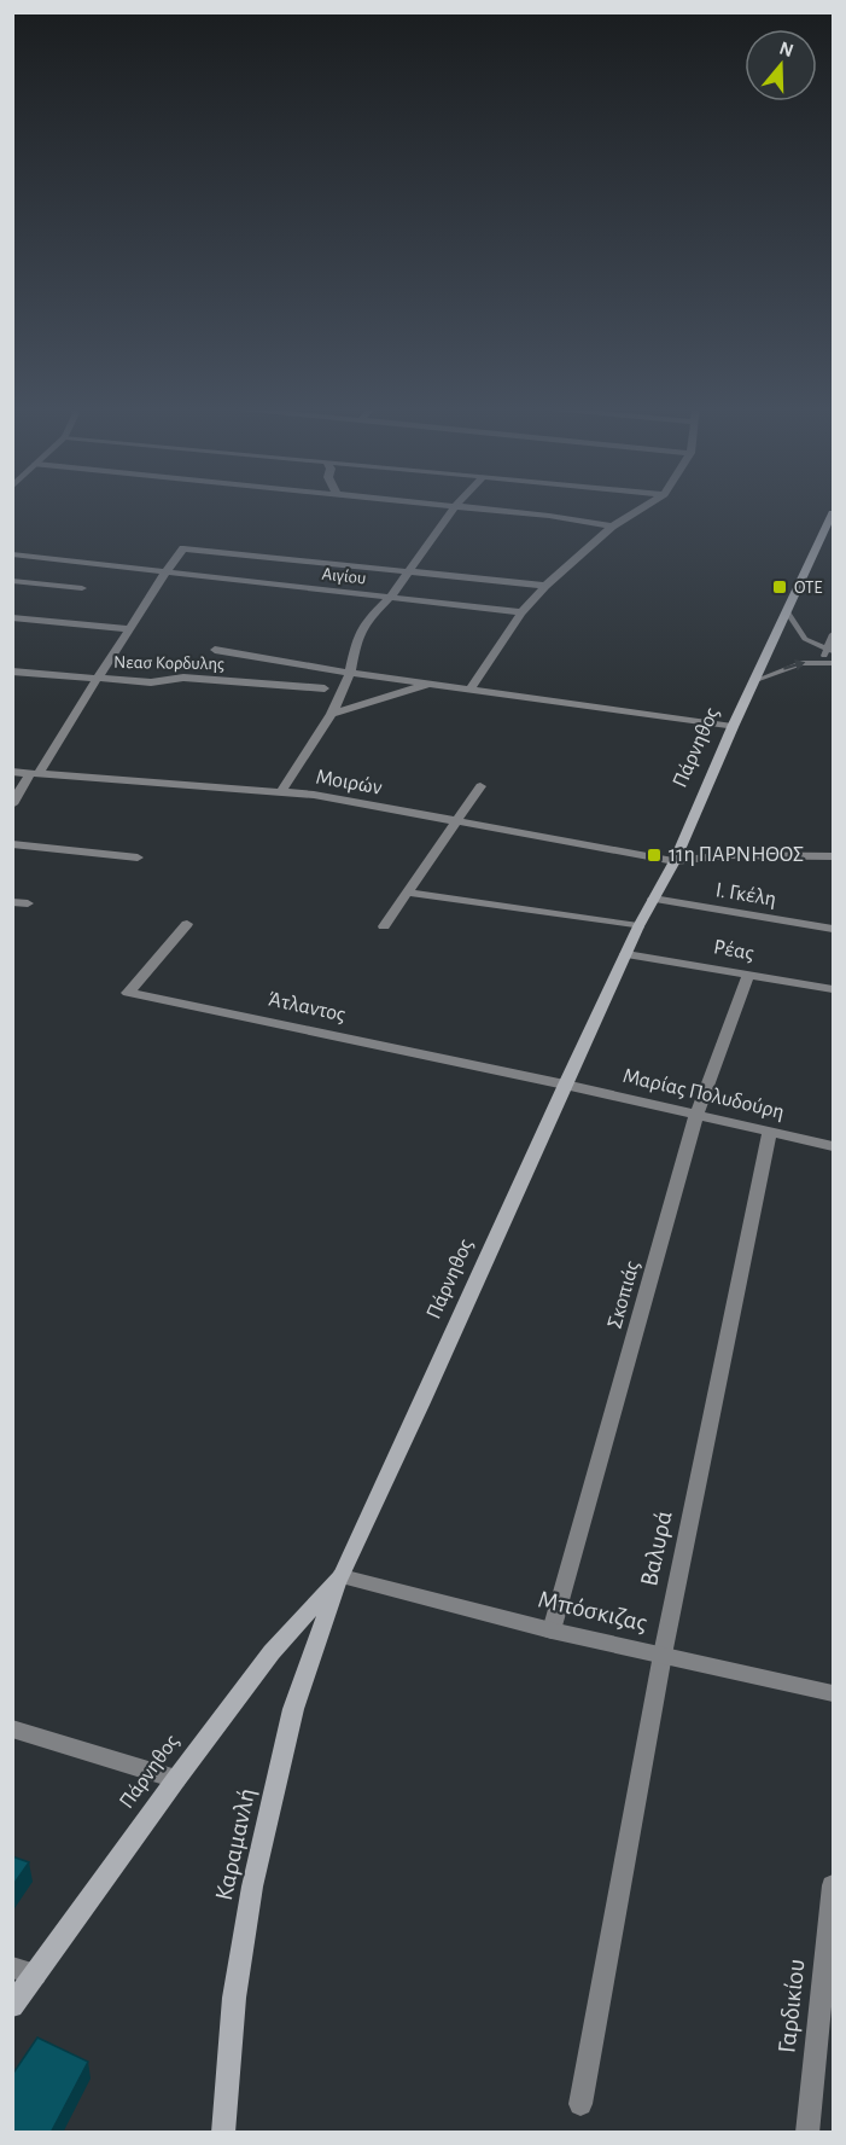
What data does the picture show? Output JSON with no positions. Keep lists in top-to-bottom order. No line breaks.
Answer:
{"streets":{"main road":["Πάρνηθος","Καραμανλή"],"street":["Αιγίου","Νεασ Κορδυλης","Μοιρών","Ι. Γκέλη","Ρέας","Άτλαντος","Μαρίας Πολυδούρη","Σκοπιάς","Βαλυρά","Μπόσκιζας","Γαρδικίου"]},"crossings":[["Πάρνηθος","Μοιρών"],["Πάρνηθος","Ι. Γκέλη"],["Πάρνηθος","Ρέας"],["Πάρνηθος","Άτλαντος"],["Πάρνηθος","Μαρίας Πολυδούρη"],["Πάρνηθος","Μπόσκιζας"],["Πάρνηθος","Καραμανλή"],["Ρέας","Σκοπιάς"],["Άτλαντος","Μαρίας Πολυδούρη"],["Μαρίας Πολυδούρη","Σκοπιάς"],["Μαρίας Πολυδούρη","Βαλυρά"],["Σκοπιάς","Μπόσκιζας"],["Βαλυρά","Μπόσκιζας"],["Μπόσκιζας","Καραμανλή"]],"places":{"transit":["ΟΤΕ","11η ΠΑΡΝΗΘΟΣ"]},"north":"top"}
